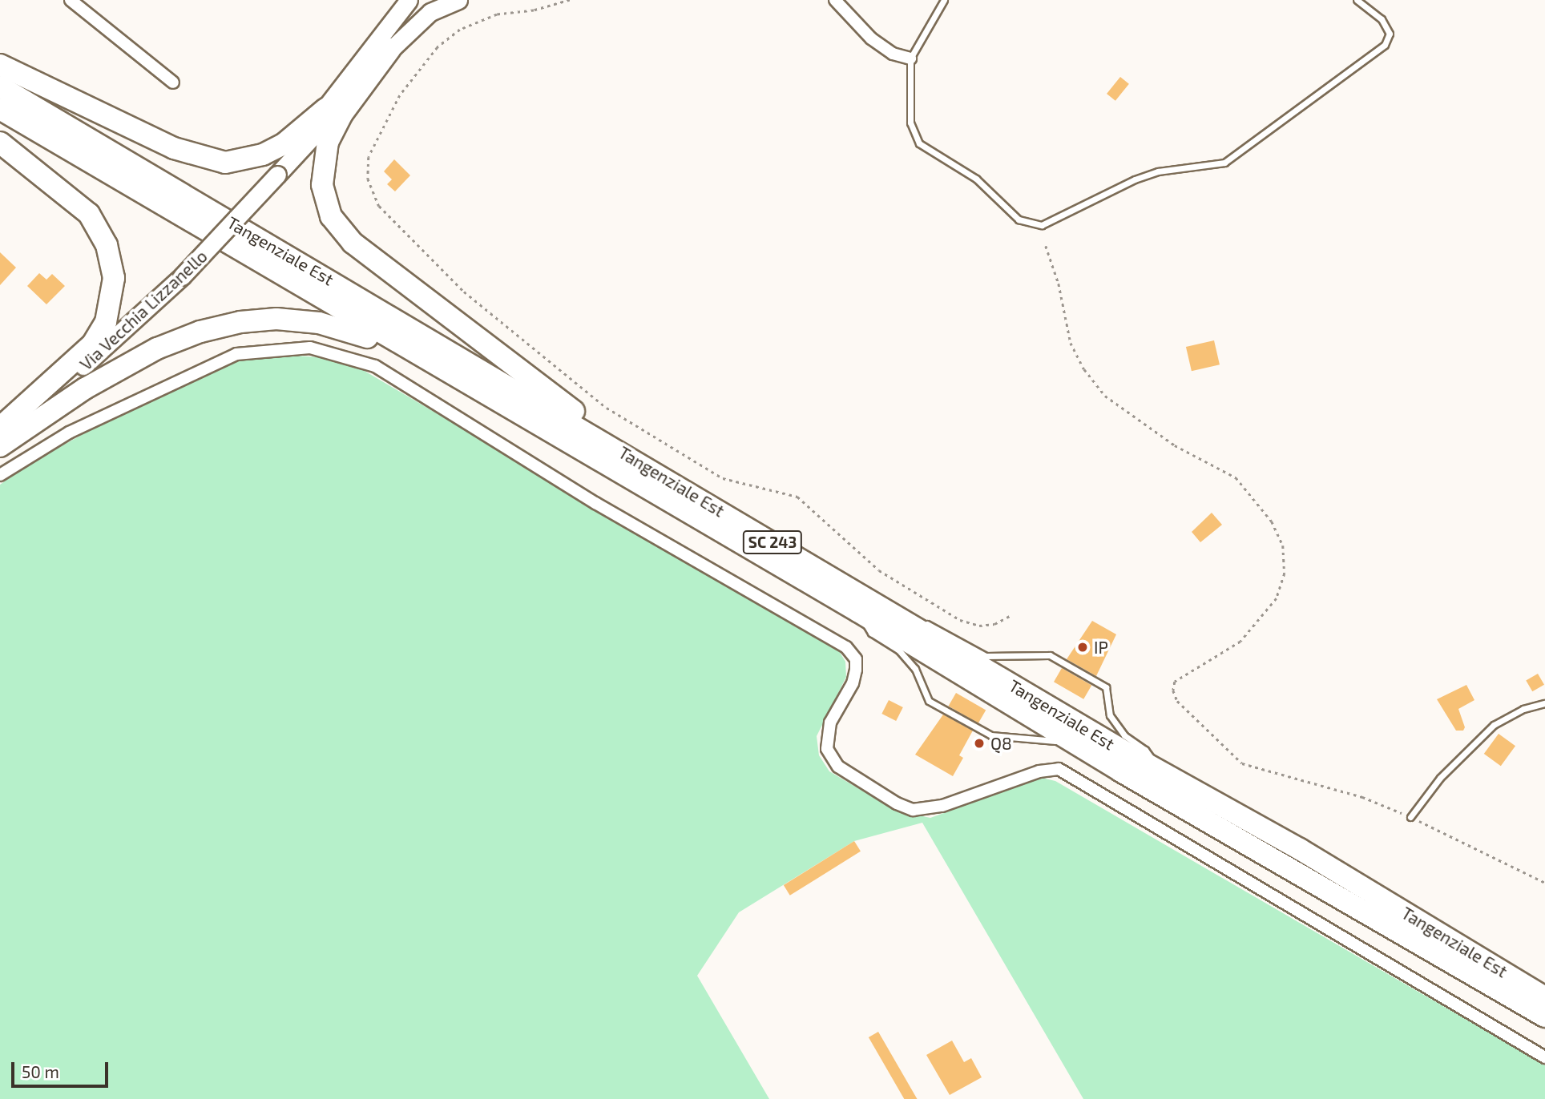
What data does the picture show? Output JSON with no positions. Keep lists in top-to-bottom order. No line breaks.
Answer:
{"streets":{"highway":["Tangenziale Est","SC 243"],"street":["Via Vecchia Lizzanello"]},"places":["IP","Q8"],"scale_bar":"50 m"}
